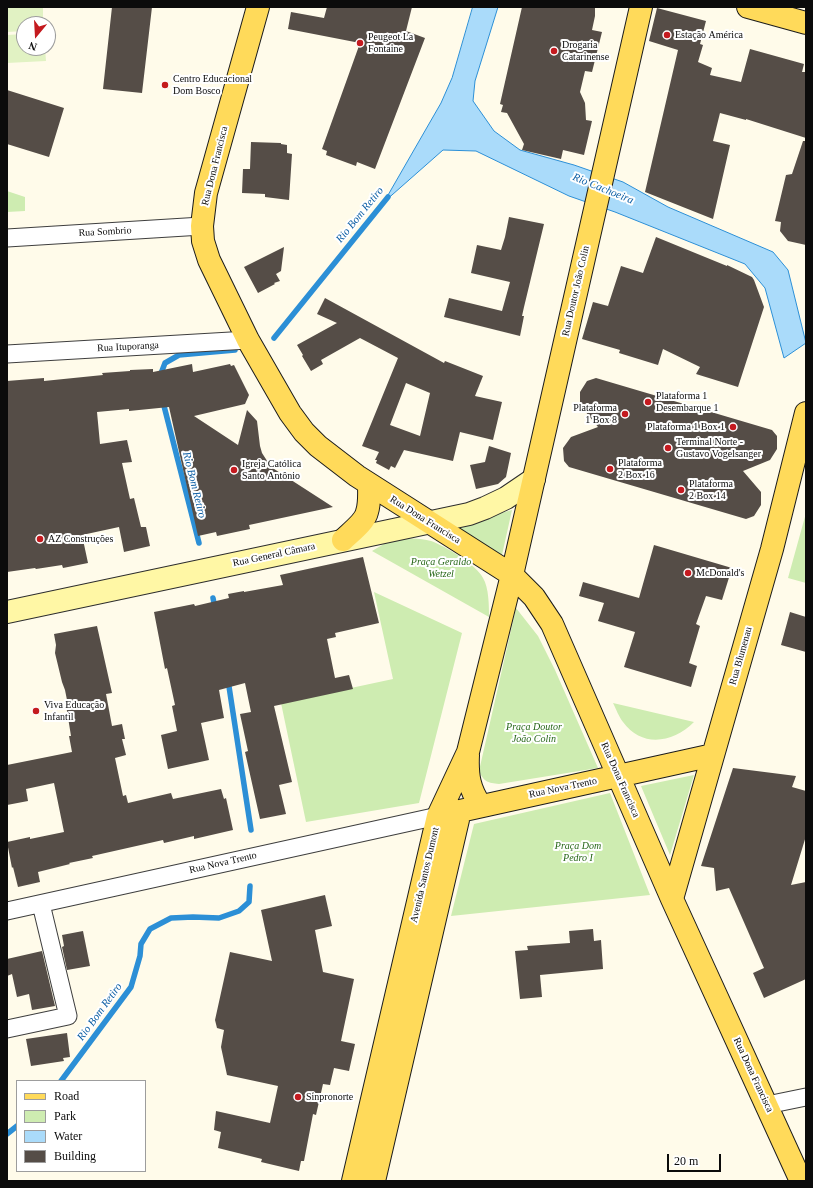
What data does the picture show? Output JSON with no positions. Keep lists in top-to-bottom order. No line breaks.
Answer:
{"streets":{"main road":["Rua Dona Francisca","Rua Doutor João Colin","Rua General Câmara","Rua Blumenau","Rua Nova Trento","Avenida Santos Dumont"],"street":["Rua Sombrio","Rua Ituporanga"]},"crossings":[["Rua Dona Francisca","Rua Sombrio"],["Rua Dona Francisca","Rua Doutor João Colin"],["Rua Dona Francisca","Rua Ituporanga"],["Rua Dona Francisca","Rua General Câmara"],["Rua Dona Francisca","Rua Blumenau"],["Rua Dona Francisca","Rua Nova Trento"],["Rua Dona Francisca","Avenida Santos Dumont"],["Rua Doutor João Colin","Rua General Câmara"],["Rua Doutor João Colin","Avenida Santos Dumont"],["Rua Blumenau","Rua Nova Trento"],["Rua Nova Trento","Avenida Santos Dumont"]],"water":["Rio Cachoeira","Rio Bom Retiro"],"parks":["Praça Geraldo Wetzel","Praça Doutor João Colin","Praça Dom Pedro I"],"places":["Estação América","Peugeot La Fontaine","Drogaria Catarinense","Centro Educacional Dom Bosco","Plataforma 1 Desembarque 1","Plataforma 1 Box 8","Plataforma 1 Box 1","Terminal Norte - Gustavo Vogelsanger","Plataforma 2 Box 16","Igreja Católica Santo Antônio","Plataforma 2 Box 14","AZ Construções","McDonald's","Viva Educação Infantil","Sinpronorte"],"legend":["Road","Park","Water","Building"],"scale_bar":"20 m","north":"bottom"}
